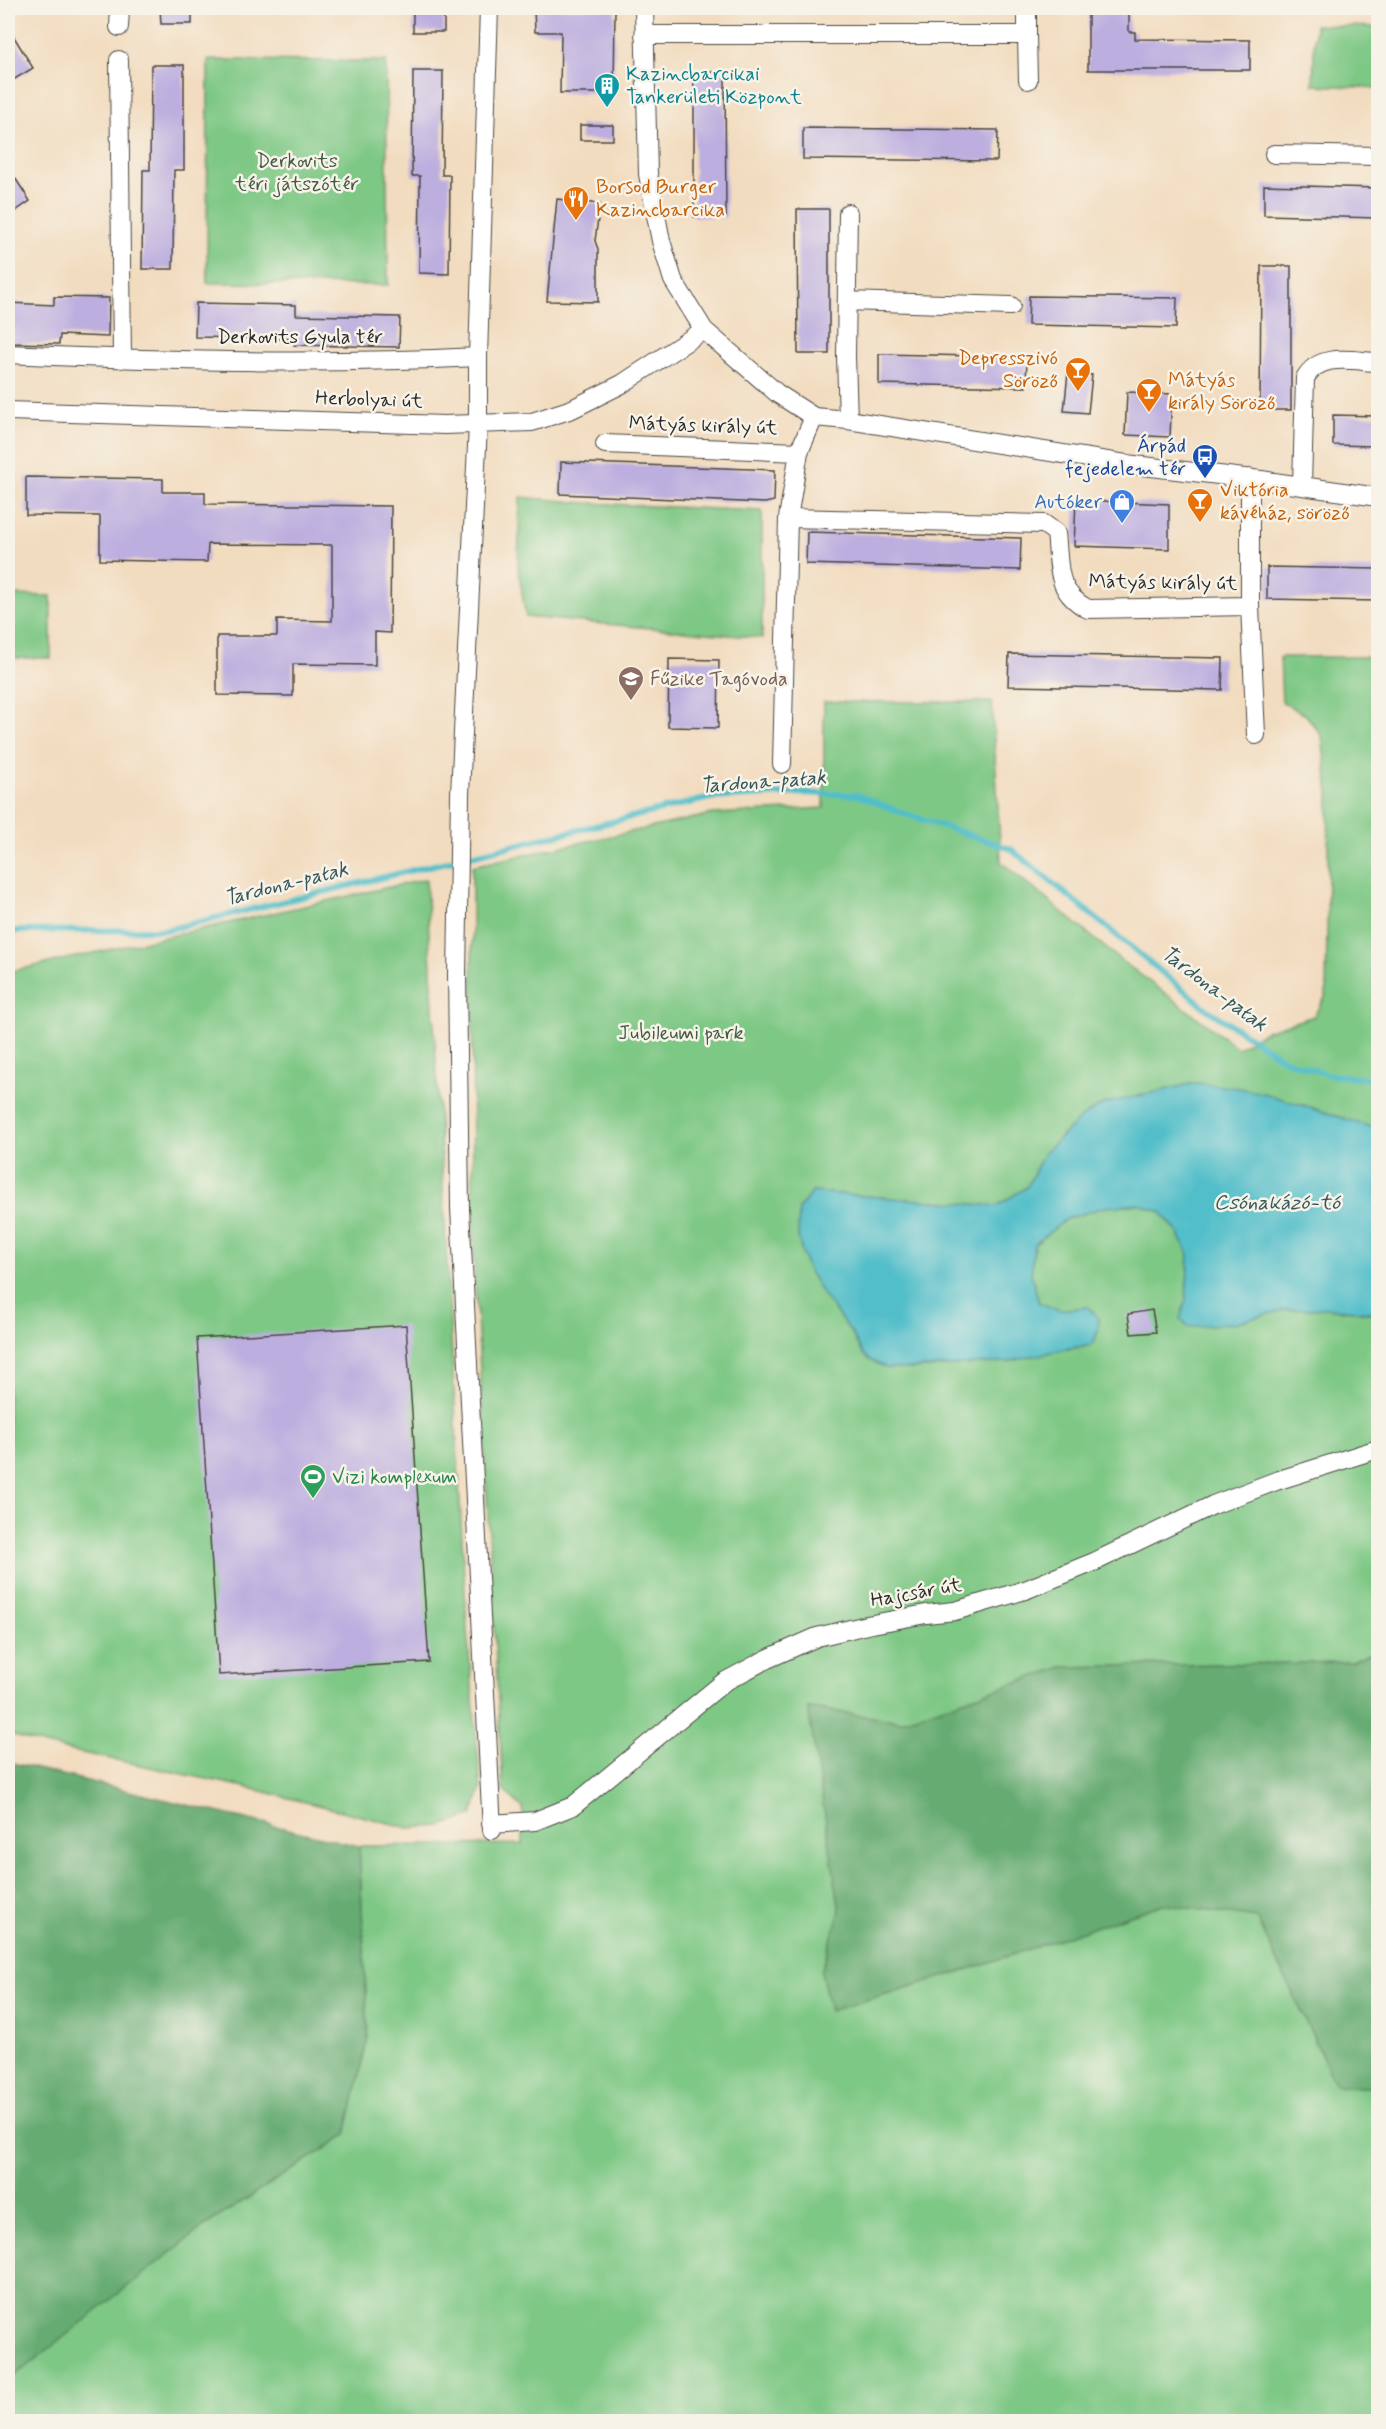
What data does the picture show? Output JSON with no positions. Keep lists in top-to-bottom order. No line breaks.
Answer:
{"streets":{"street":["Derkovits Gyula tér","Herbolyai út","Mátyás király út","Hajcsár út"]},"crossings":[["Herbolyai út","Mátyás király út"],["Herbolyai út","Hajcsár út"]],"water":["Tardona-patak","Csónakázó-tó"],"parks":["Derkovits téri játszótér","Jubileumi park"],"places":{"building":["Kazincbarcikai Tankerületi Központ"],"restaurant":["Borsod Burger Kazincbarcika"],"bar":["Depresszivó Söröző","Mátyás király Söröző","Viktória kávéház, söröző"],"bus stop":["Árpád fejedelem tér"],"shop":["Autóker"],"school or university":["Fűzike Tagóvoda"],"sports":["Vizi komplexum"]}}
